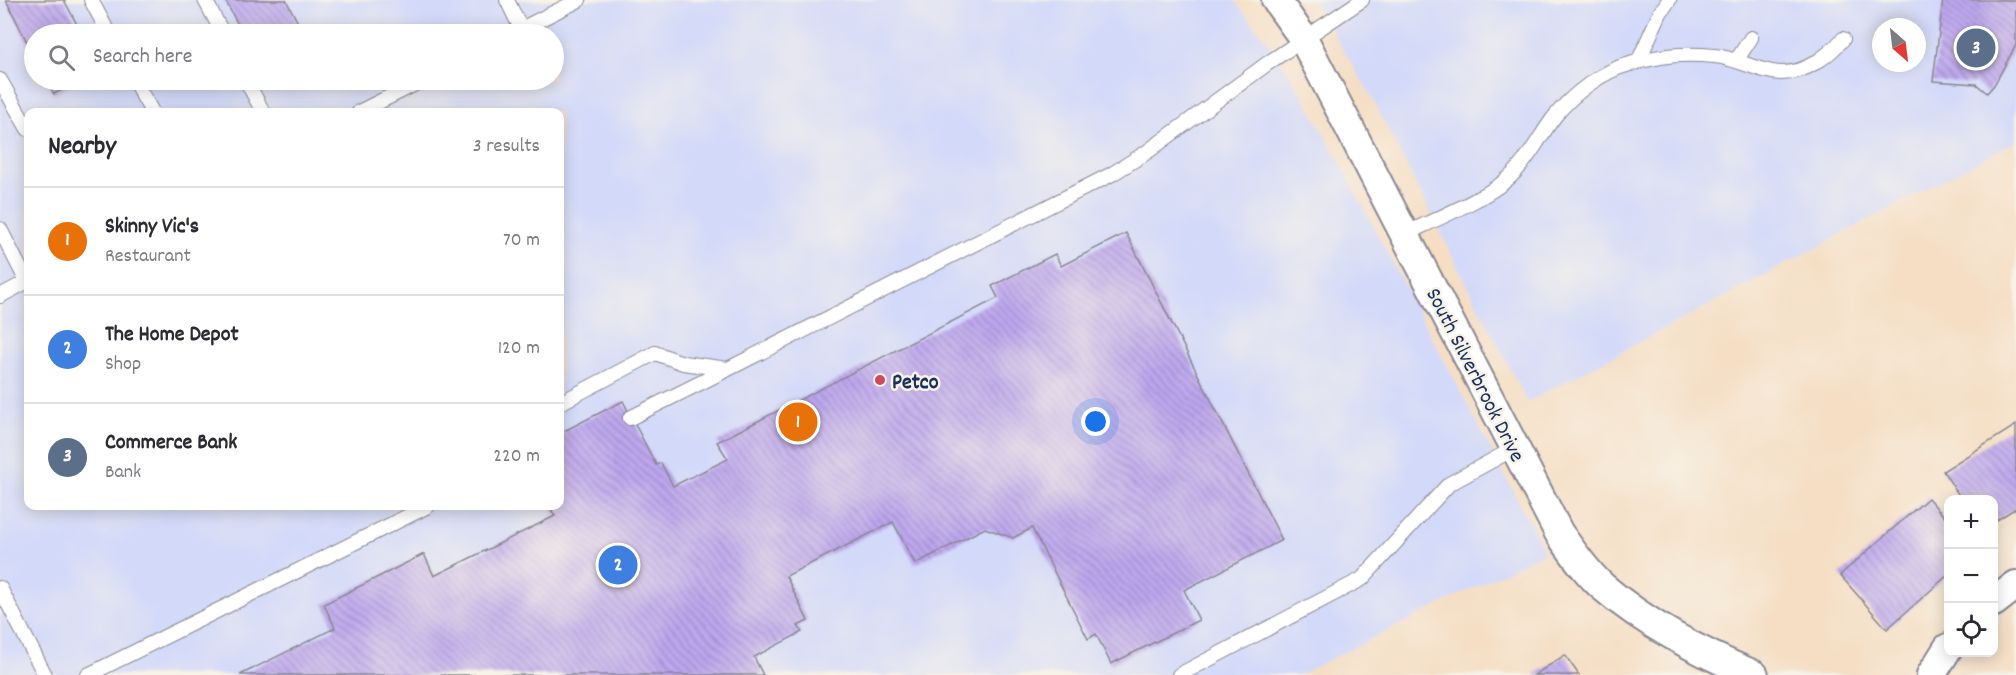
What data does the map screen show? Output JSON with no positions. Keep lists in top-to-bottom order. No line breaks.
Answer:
{"streets":{"street":["South Silverbrook Drive"]},"places":["Petco"],"north":"bottom right","page":{"search":"Search here","pins":["3","1","2"],"heading":["Nearby","3 results"],"list":[{"mark":"1","name":"Skinny Vic's","note":"Restaurant","value":"70 m"},{"mark":"2","name":"The Home Depot","note":"Shop","value":"120 m"},{"mark":"3","name":"Commerce Bank","note":"Bank","value":"220 m"}],"map_buttons":["+","−"]}}
